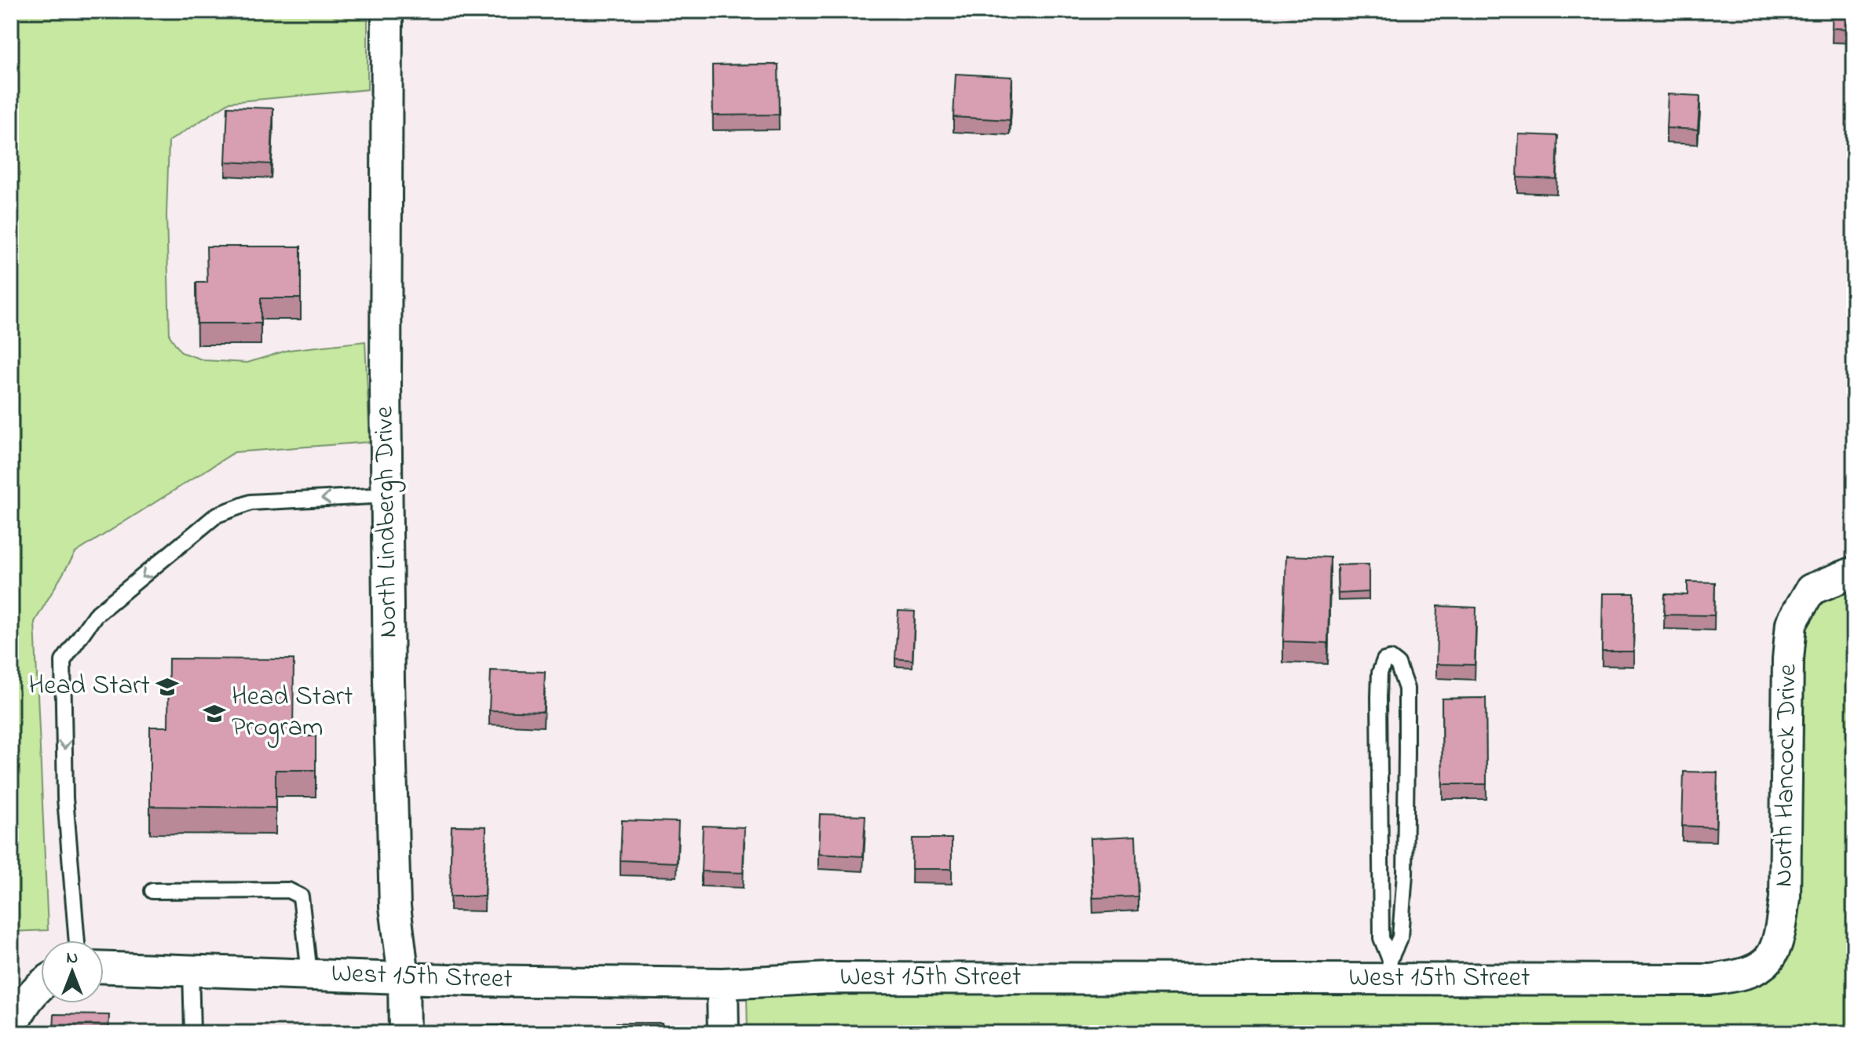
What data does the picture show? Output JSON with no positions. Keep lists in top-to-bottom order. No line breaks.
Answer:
{"streets":{"street":["North Lindbergh Drive","North Hancock Drive","West 15th Street"]},"crossings":[["North Lindbergh Drive","West 15th Street"],["North Hancock Drive","West 15th Street"]],"places":{"school or university":["Head Start","Head Start Program"]},"north":"top"}
